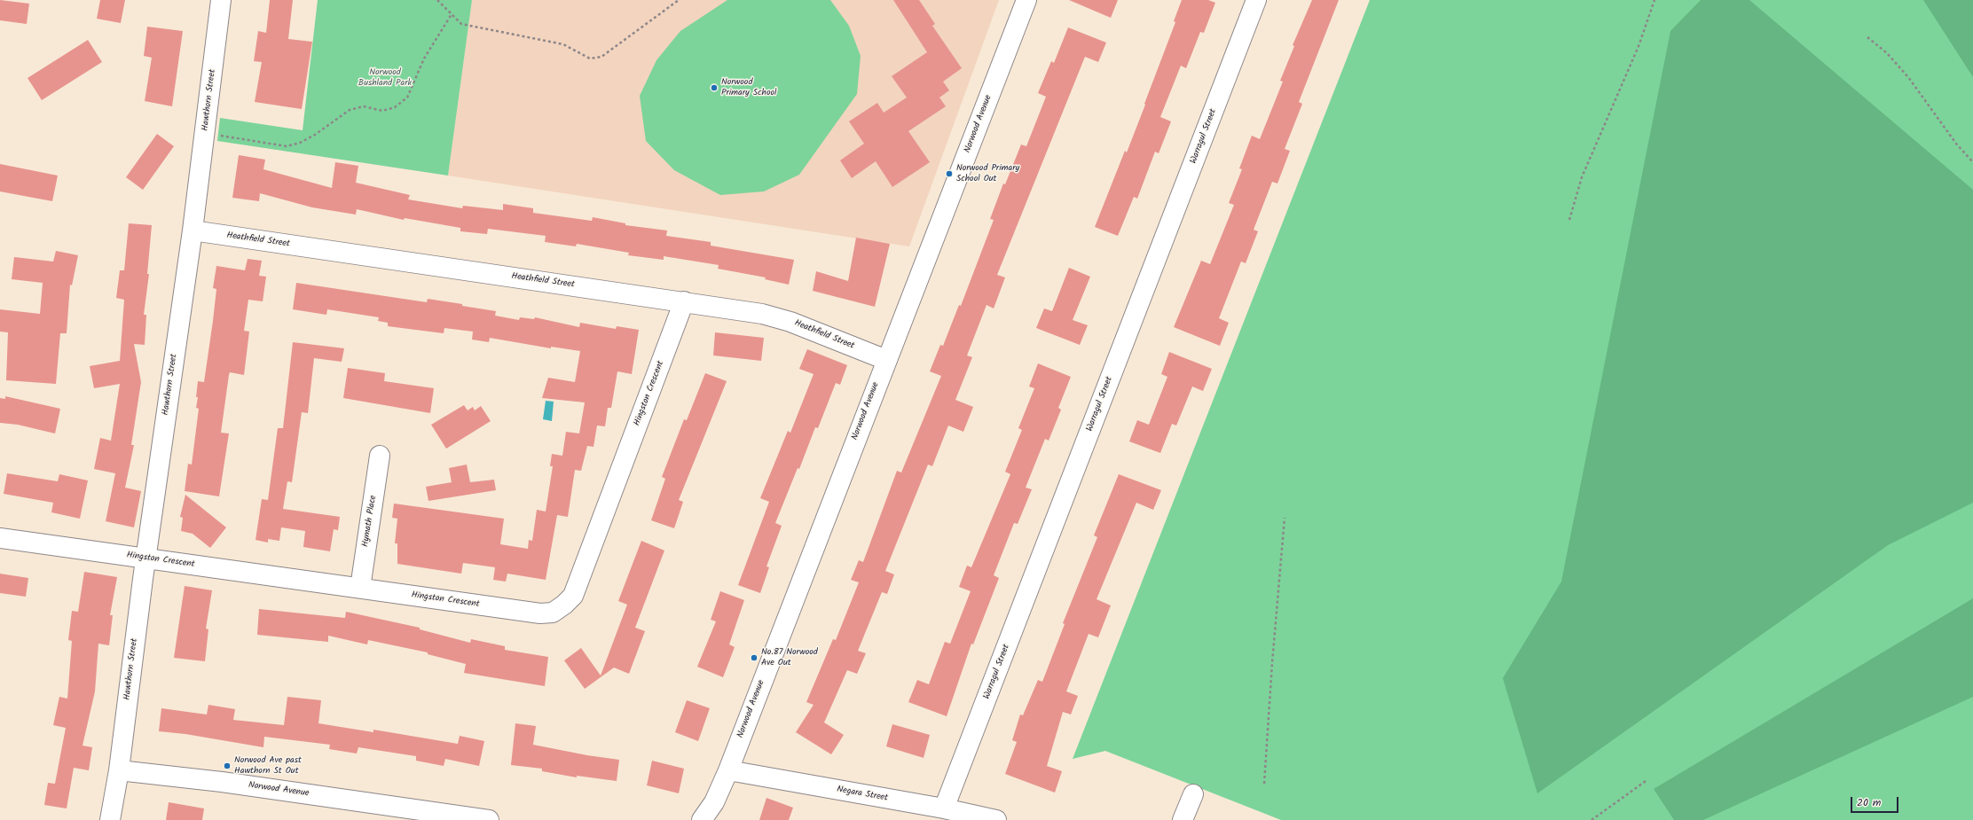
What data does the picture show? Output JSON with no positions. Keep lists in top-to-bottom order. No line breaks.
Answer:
{"streets":{"street":["Hawthorn Street","Norwood Avenue","Warragul Street","Heathfield Street","Hingston Crescent","Hymath Place","Negara Street"]},"crossings":[["Hawthorn Street","Norwood Avenue"],["Hawthorn Street","Heathfield Street"],["Hawthorn Street","Hingston Crescent"],["Norwood Avenue","Heathfield Street"],["Norwood Avenue","Negara Street"],["Warragul Street","Negara Street"],["Heathfield Street","Hingston Crescent"],["Hingston Crescent","Hymath Place"]],"parks":["Norwood Bushland Park"],"places":["Norwood Primary School","Norwood Primary School Out","No.87 Norwood Ave Out","Norwood Ave past Hawthorn St Out"],"scale_bar":"20 m"}
